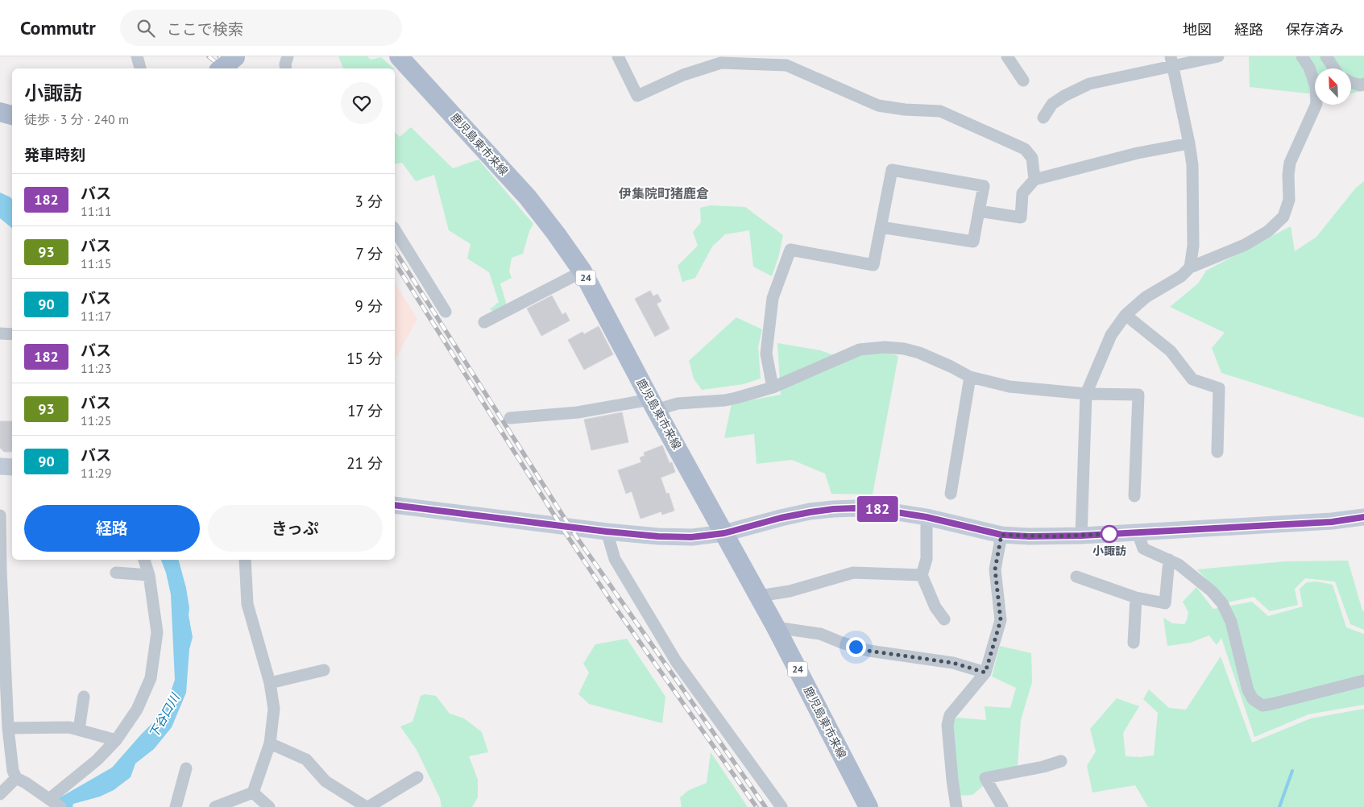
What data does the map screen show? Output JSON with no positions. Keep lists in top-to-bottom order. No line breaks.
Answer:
{"streets":{"main road":["鹿児島東市来線","24"]},"districts":["伊集院町猪鹿倉"],"water":["下谷口川"],"places":["小諏訪"],"lines":["bus line 182"],"north":"top left","page":{"header":"Commutr","search":"ここで検索","nav":["地図","経路","保存済み"],"on_map":"182","heading":[["小諏訪","徒歩 · 3 分 · 240 m"],"発車時刻"],"list":[{"mark":"182","name":"バス","note":"11:11","value":"3 分"},{"mark":"93","name":"バス","note":"11:15","value":"7 分"},{"mark":"90","name":"バス","note":"11:17","value":"9 分"},{"mark":"182","name":"バス","note":"11:23","value":"15 分"},{"mark":"93","name":"バス","note":"11:25","value":"17 分"},{"mark":"90","name":"バス","note":"11:29","value":"21 分"}],"buttons":["経路","きっぷ"]}}
